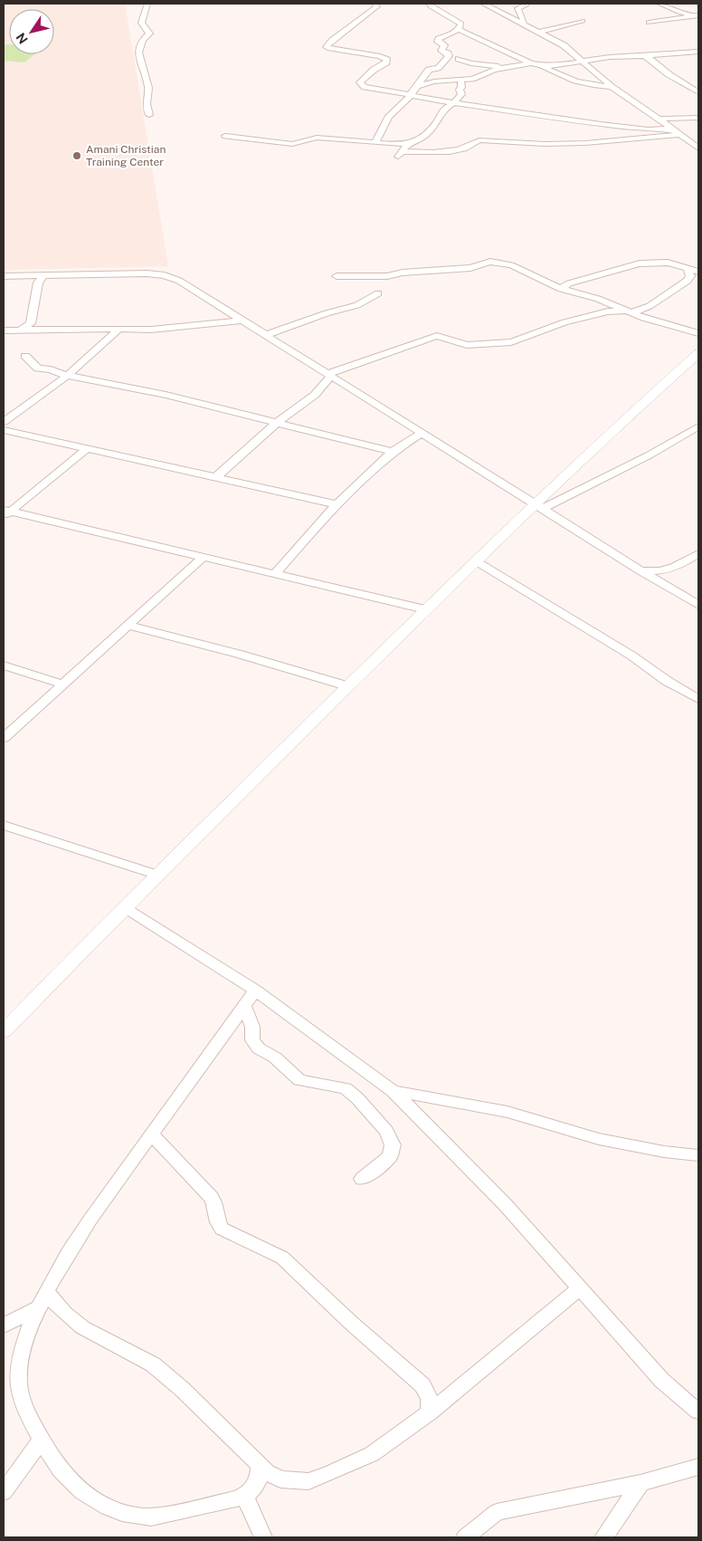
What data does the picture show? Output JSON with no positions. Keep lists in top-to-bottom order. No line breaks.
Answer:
{"places":["Amani Christian Training Center"],"north":"bottom left"}
